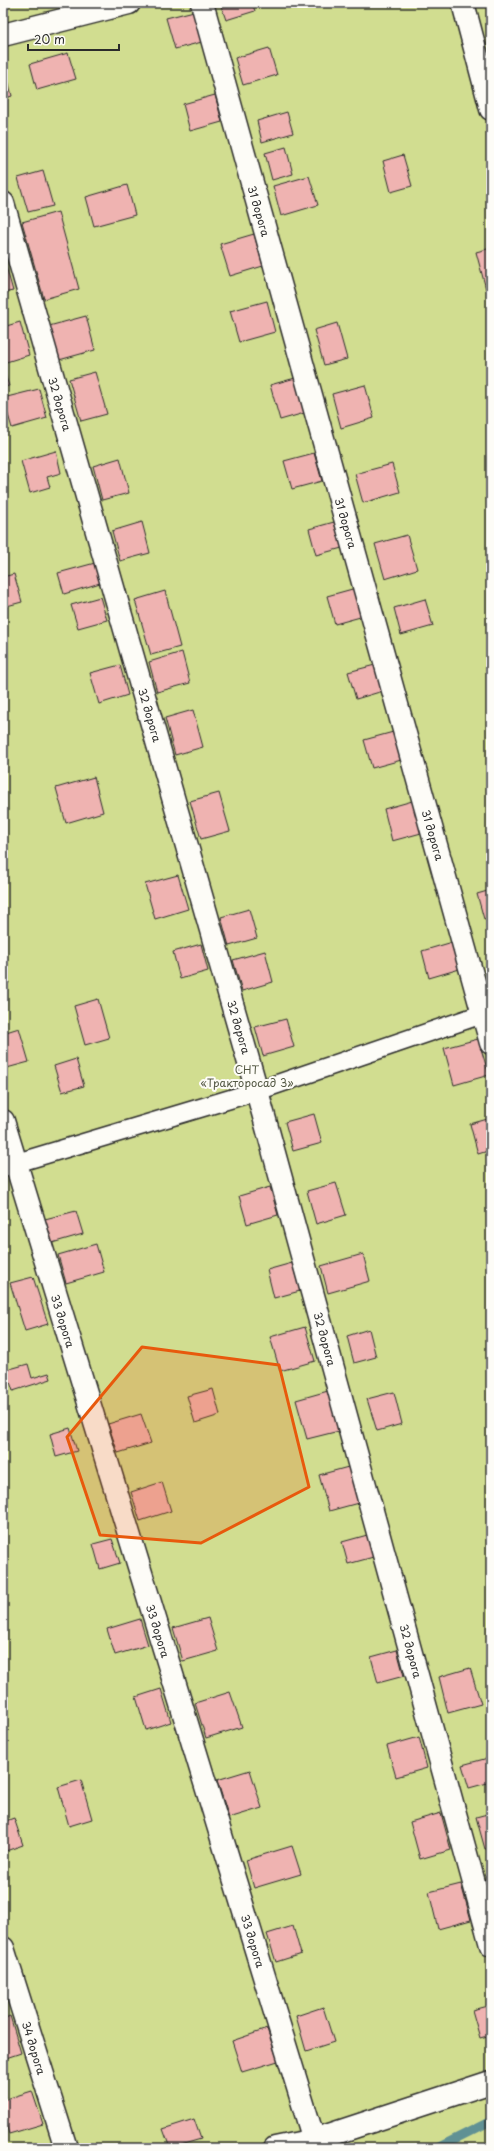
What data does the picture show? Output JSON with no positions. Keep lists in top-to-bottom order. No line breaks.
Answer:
{"streets":{"street":["31 дорога","32 дорога","33 дорога","34 дорога"]},"parks":["СНТ «Тракторосад 3»"],"scale_bar":"20 m"}
